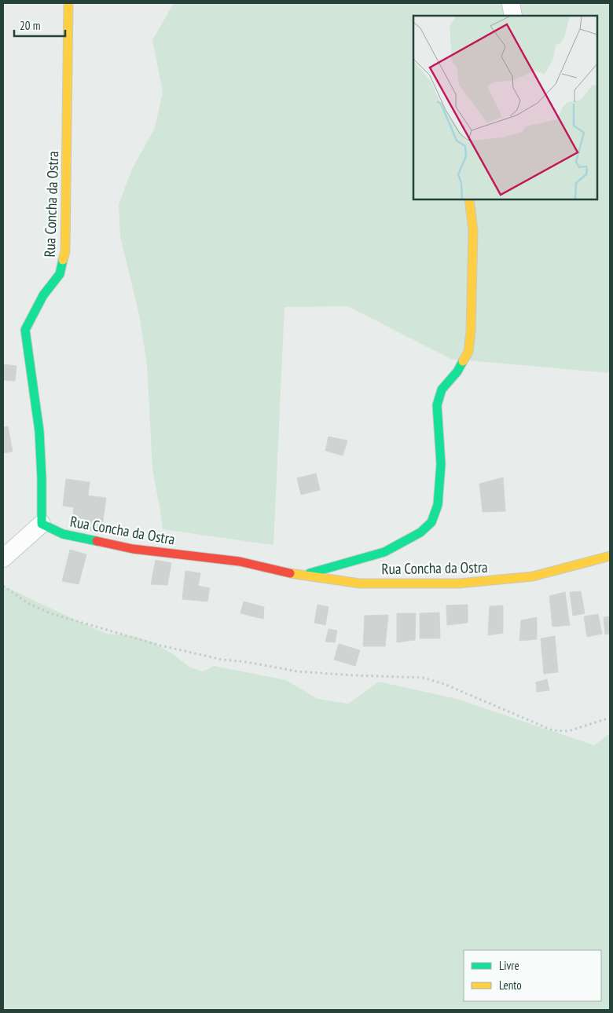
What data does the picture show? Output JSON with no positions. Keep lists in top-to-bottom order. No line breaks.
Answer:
{"streets":{"street":["Rua Concha da Ostra"]},"legend":["Livre","Lento"],"scale_bar":"20 m"}
